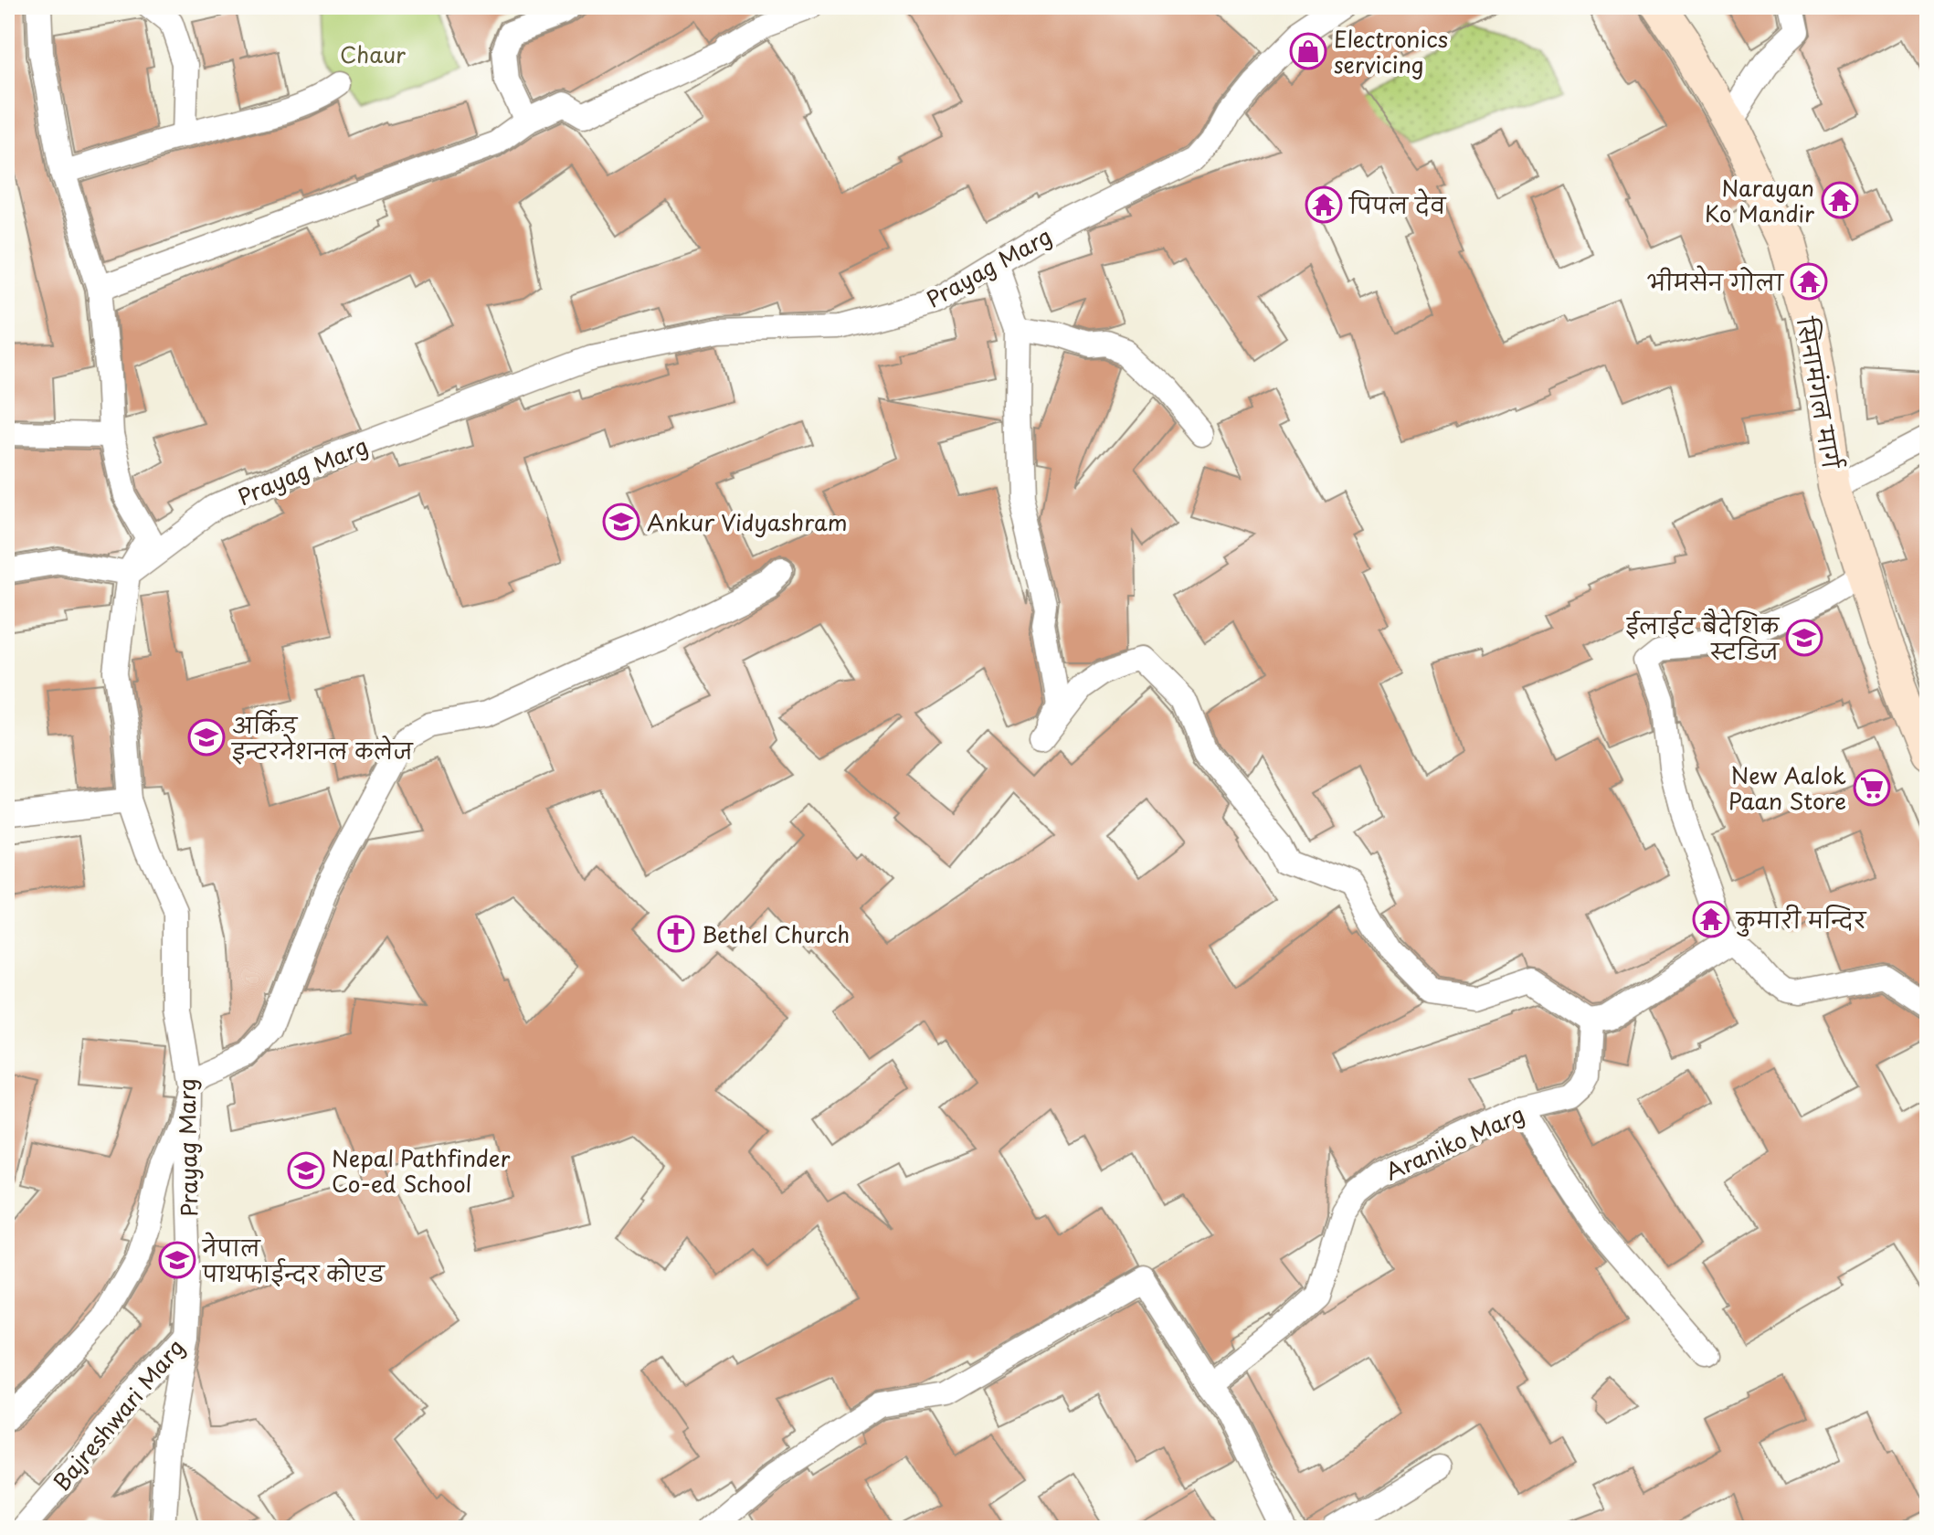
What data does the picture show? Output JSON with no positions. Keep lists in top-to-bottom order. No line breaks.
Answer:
{"streets":{"main road":["सिनामंगल मार्ग"],"street":["Prayag Marg","Araniko Marg","Bajreshwari Marg"]},"crossings":[["Prayag Marg","Bajreshwari Marg"]],"parks":["Chaur"],"places":{"shop":["Electronics servicing"],"temple":["Narayan Ko Mandir","पिपल देव","भीमसेन गोला","कुमारी मन्दिर"],"school or university":["Ankur Vidyashram","ईलाईट बैदेशिक स्टडिज","अर्किड इन्टरनेशनल कलेज","Nepal Pathfinder Co-ed School","नेपाल पाथफाईन्दर कोएड"],"supermarket":["New Aalok Paan Store"],"church":["Bethel Church"]}}
